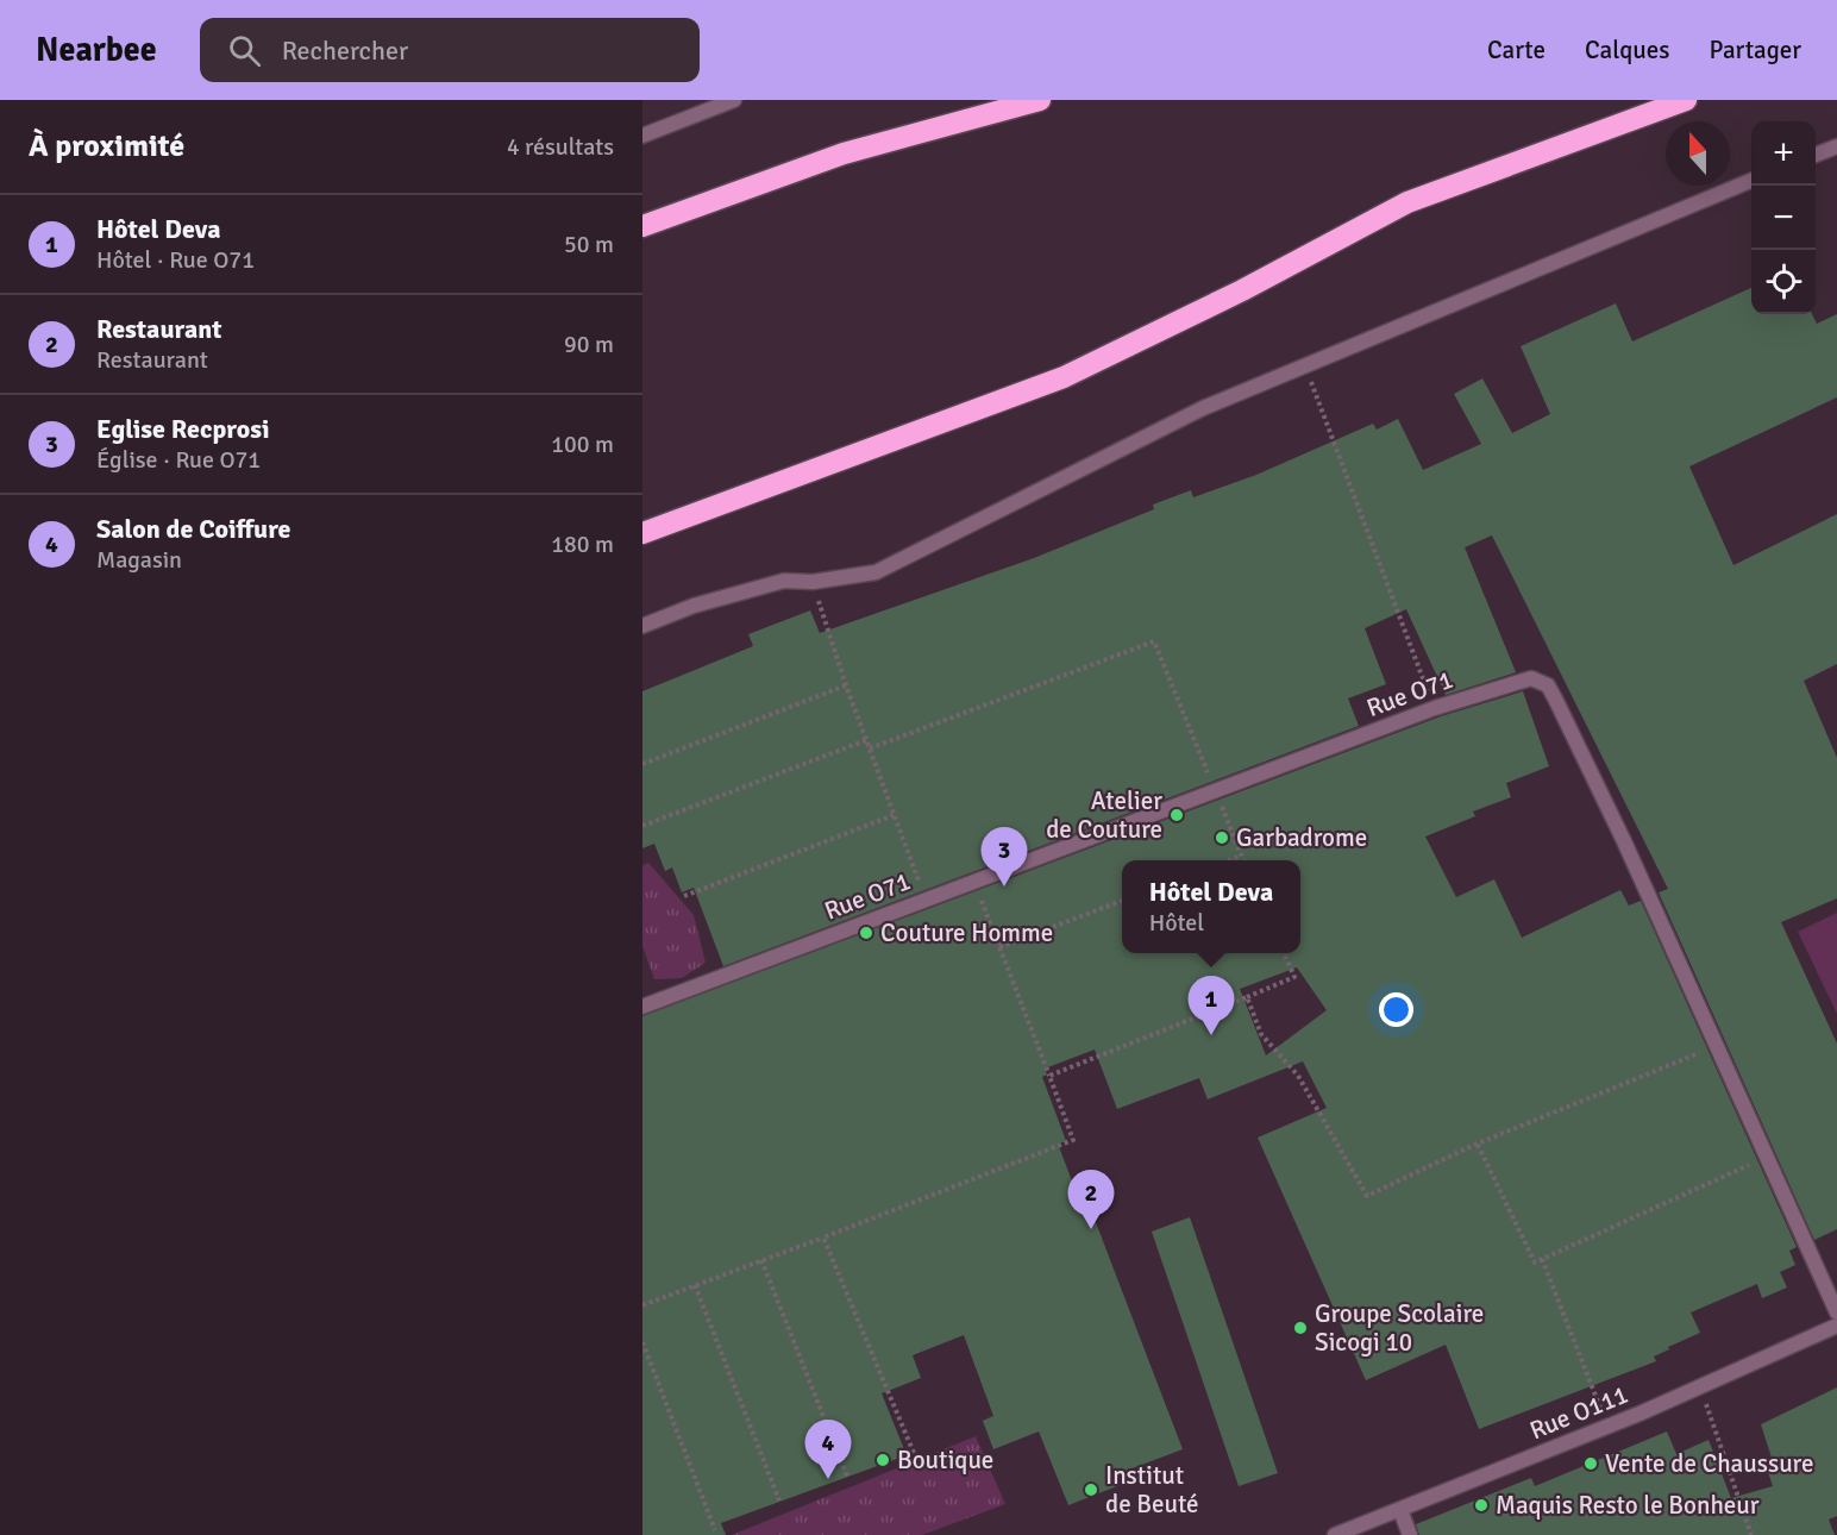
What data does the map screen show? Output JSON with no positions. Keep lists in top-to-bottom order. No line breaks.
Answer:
{"streets":{"street":["Rue O71","Rue O111"]},"places":["Atelier de Couture","Garbadrome","Couture Homme","Groupe Scolaire Sicogi 10","Boutique","Vente de Chaussure","Institut de Beuté","Maquis Resto le Bonheur"],"north":"top","page":{"header":"Nearbee","search":"Rechercher","nav":["Carte","Calques","Partager"],"heading":["À proximité","4 résultats"],"map_buttons":["+","−"],"list":[{"mark":"1","name":"Hôtel Deva","note":"Hôtel · Rue O71","value":"50 m"},{"mark":"2","name":"Restaurant","note":"Restaurant","value":"90 m"},{"mark":"3","name":"Eglise Recprosi","note":"Église · Rue O71","value":"100 m"},{"mark":"4","name":"Salon de Coiffure","note":"Magasin","value":"180 m"}],"pins":["3","1","2","4"],"popup":["Hôtel Deva","Hôtel"]}}
